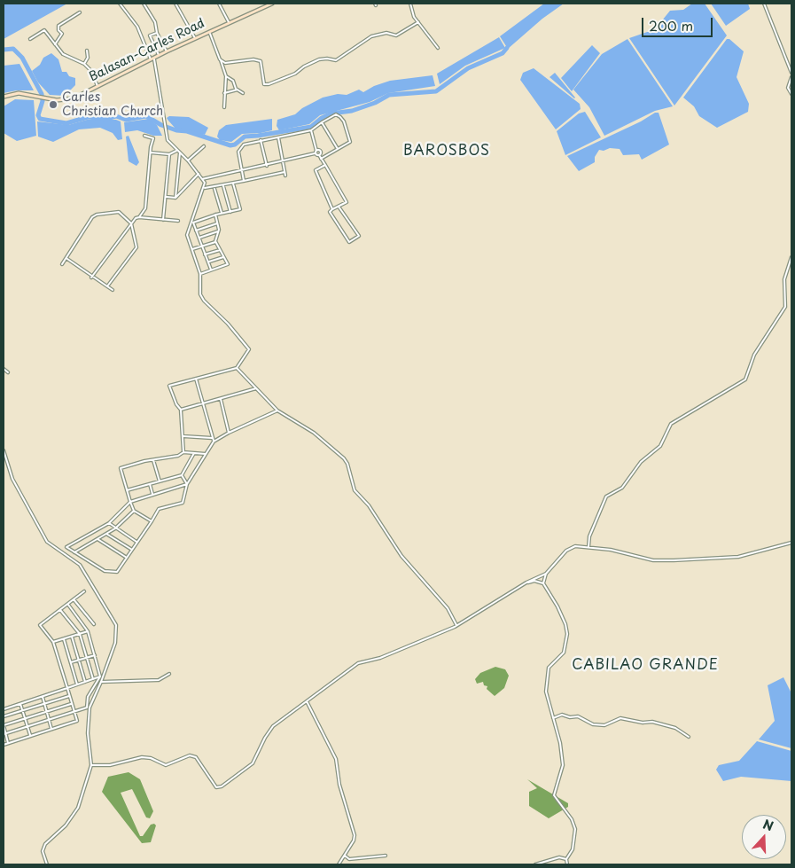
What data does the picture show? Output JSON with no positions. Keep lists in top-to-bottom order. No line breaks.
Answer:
{"streets":{"main road":["Balasan-Carles Road"]},"districts":["BAROSBOS","CABILAO GRANDE"],"places":["Carles Christian Church"],"scale_bar":"200 m","north":"top"}
